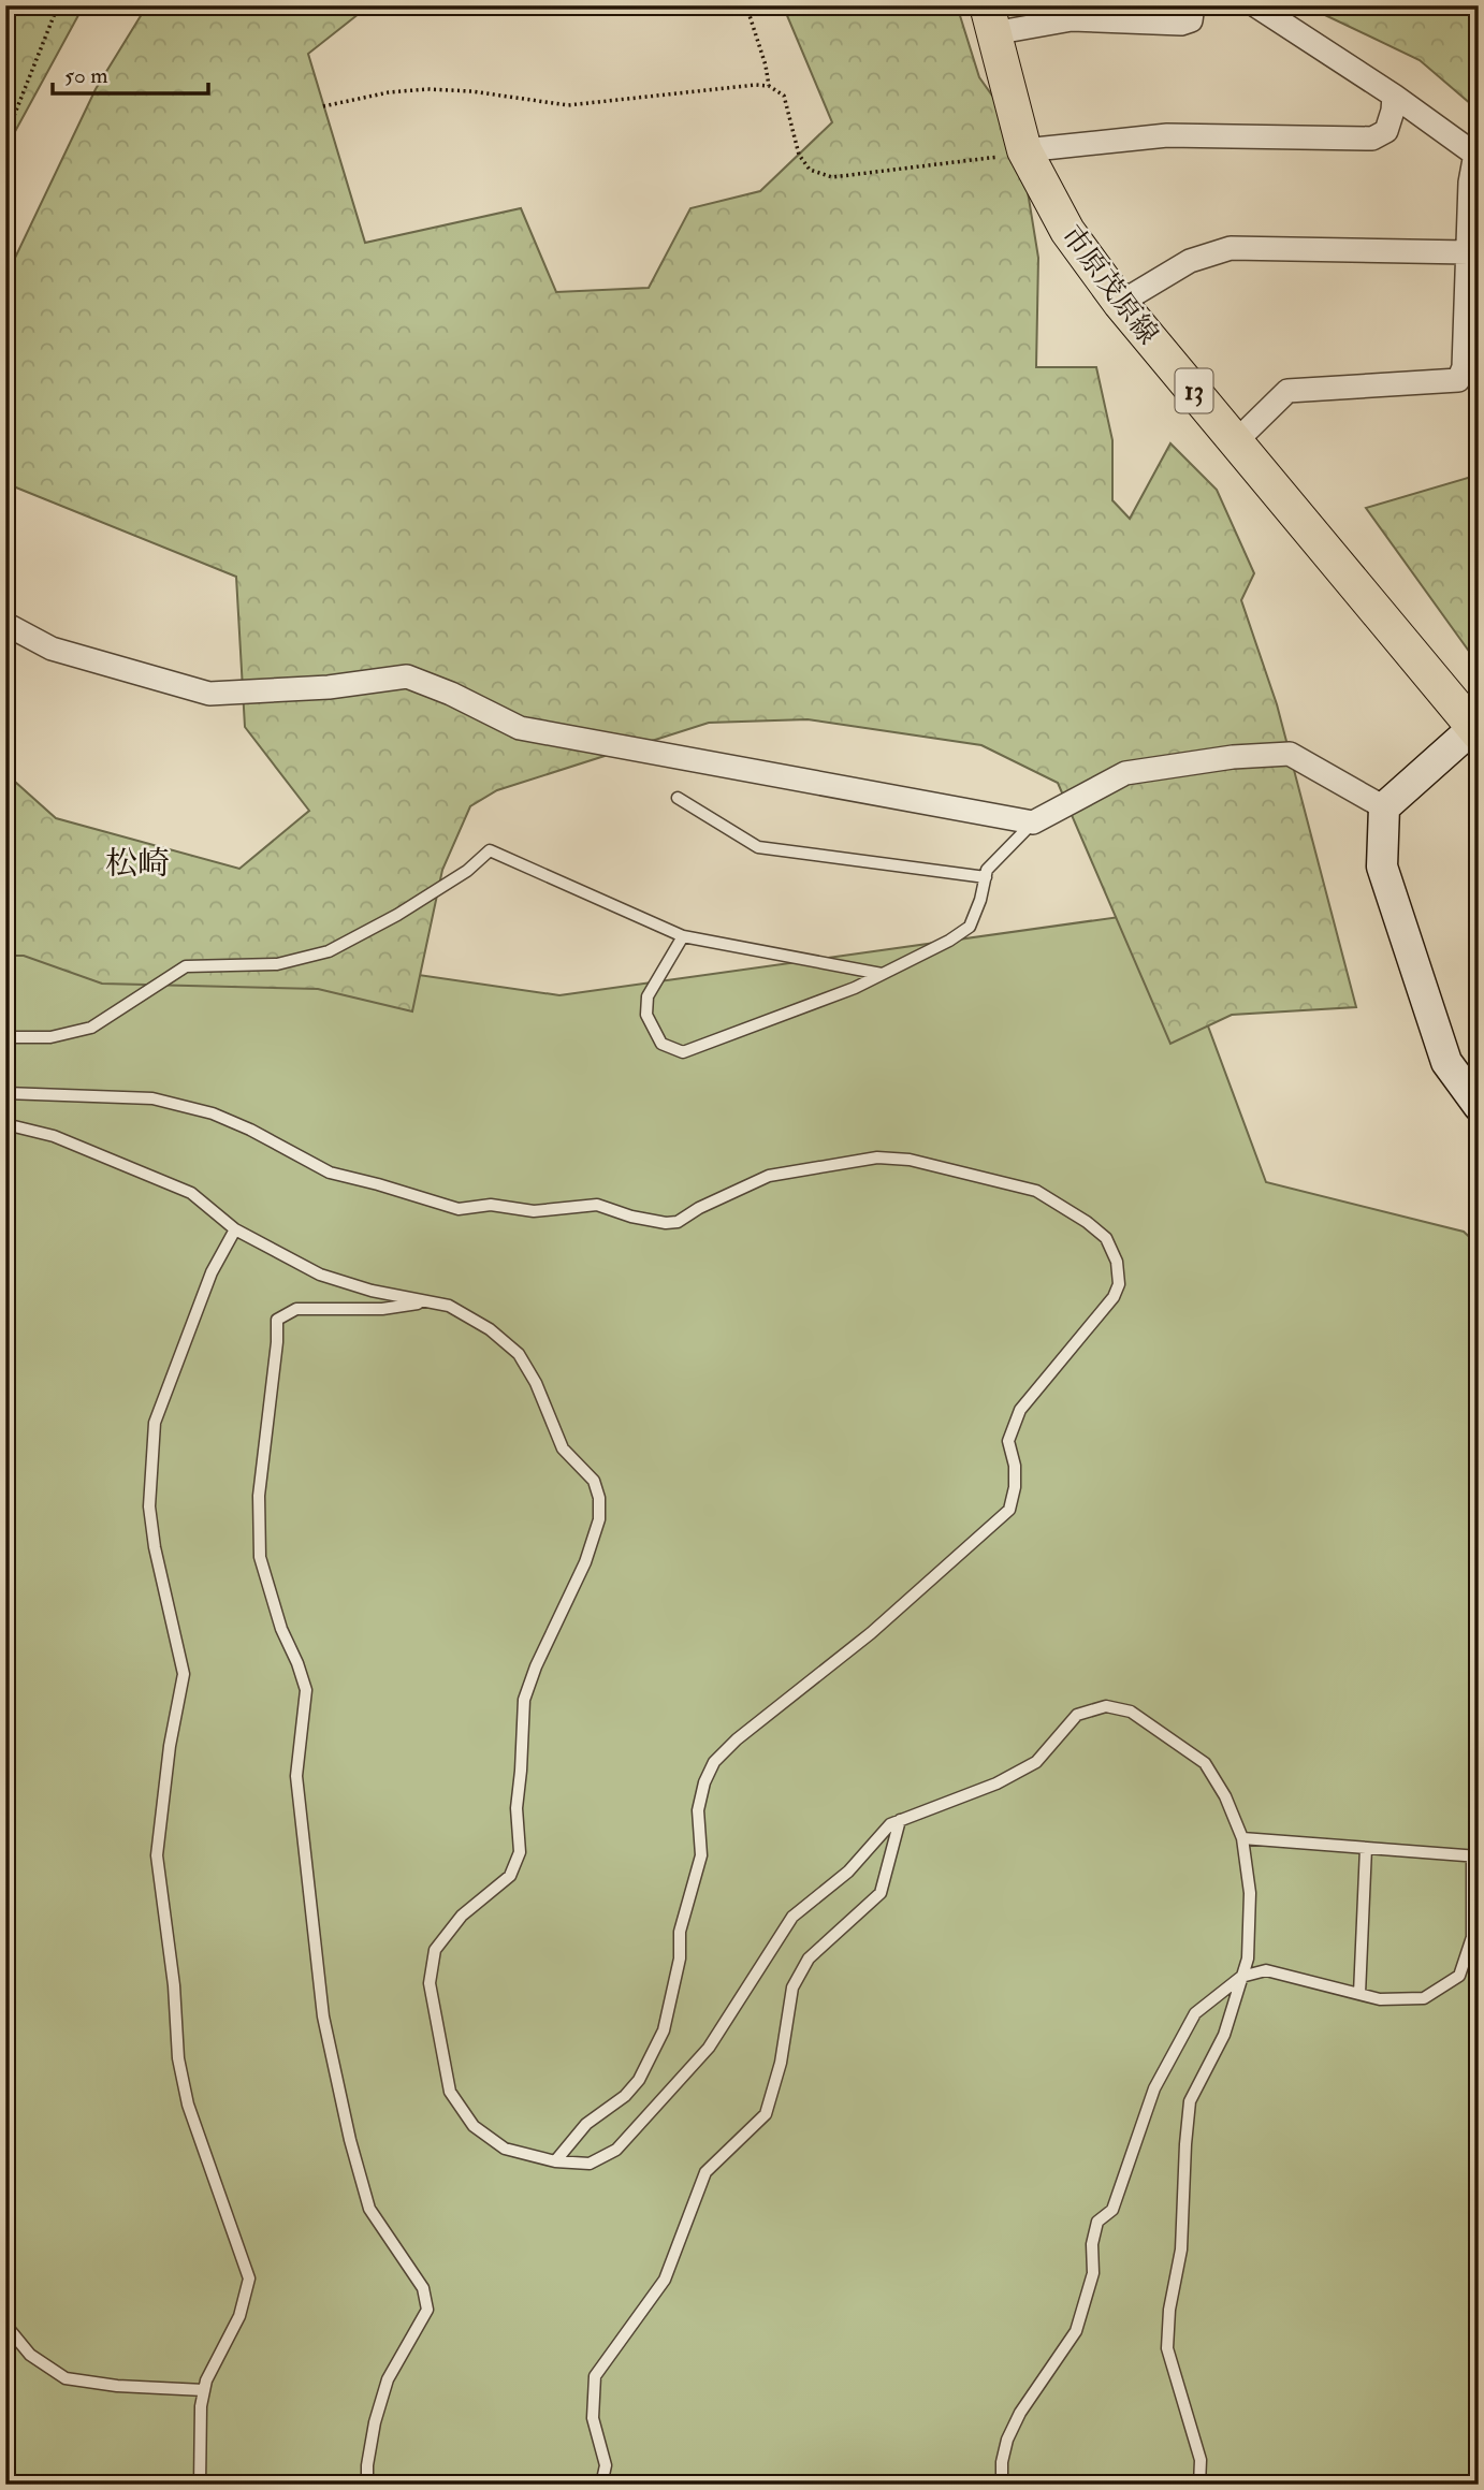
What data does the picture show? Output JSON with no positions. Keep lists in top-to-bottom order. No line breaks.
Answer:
{"streets":{"main road":["市原茂原線","13"]},"districts":["松崎"],"scale_bar":"50 m"}
